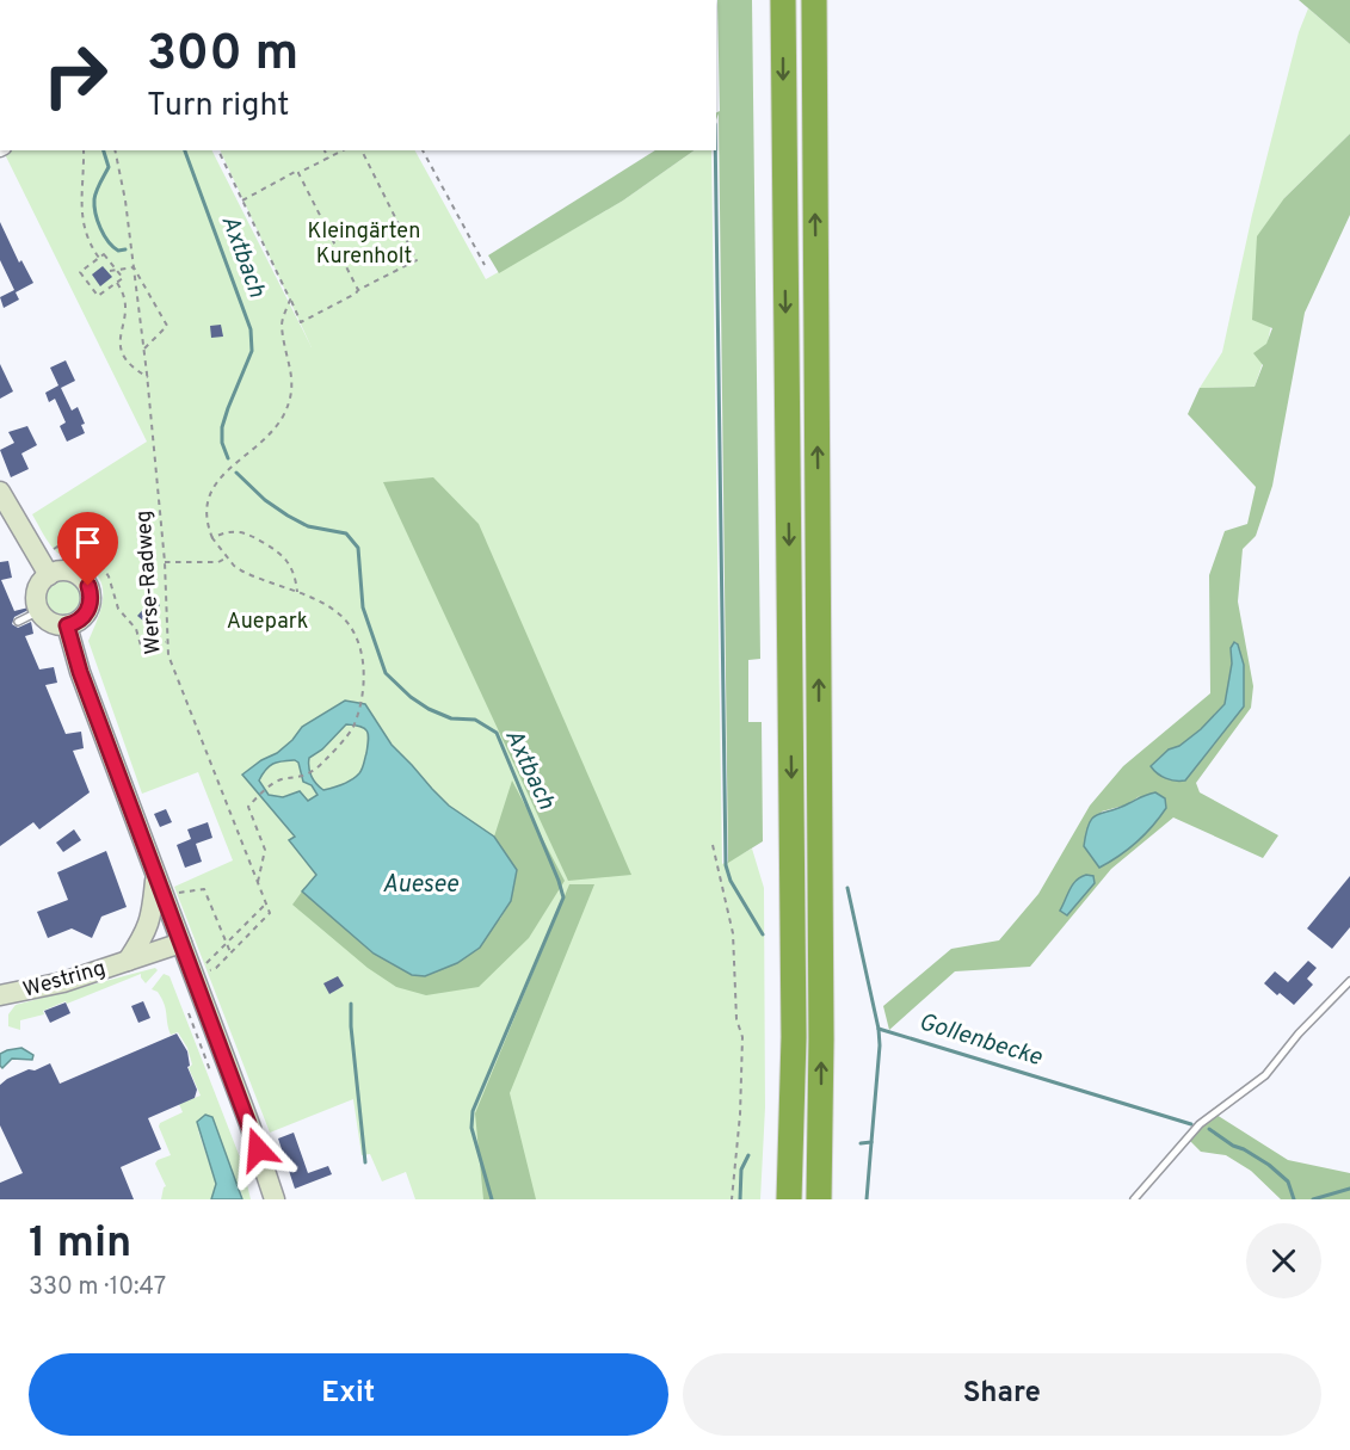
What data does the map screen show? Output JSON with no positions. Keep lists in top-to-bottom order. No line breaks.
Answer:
{"streets":{"main road":["Westring"],"path":["Werse-Radweg"]},"water":["Axtbach","Auesee","Gollenbecke"],"parks":["Kleingärten Kurenholt","Auepark"],"page":{"turn":["300 m","Turn right"],"heading":["1 min","330 m · 10:47"],"buttons":["Exit","Share"]}}
